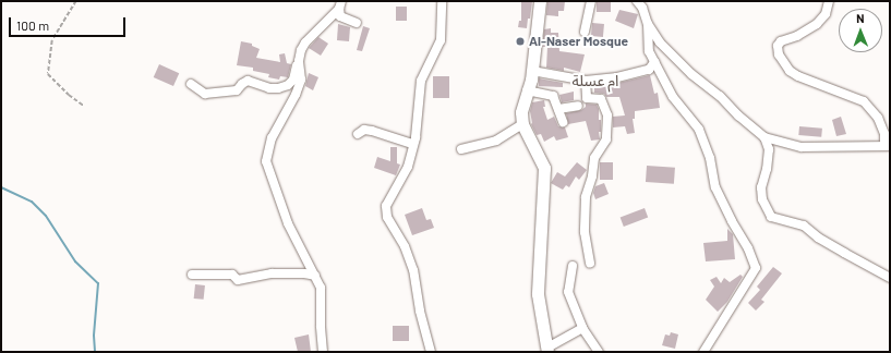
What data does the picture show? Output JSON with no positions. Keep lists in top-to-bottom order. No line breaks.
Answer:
{"districts":["ام عسلة"],"places":["Al-Naser Mosque"],"scale_bar":"100 m","north":"top"}
